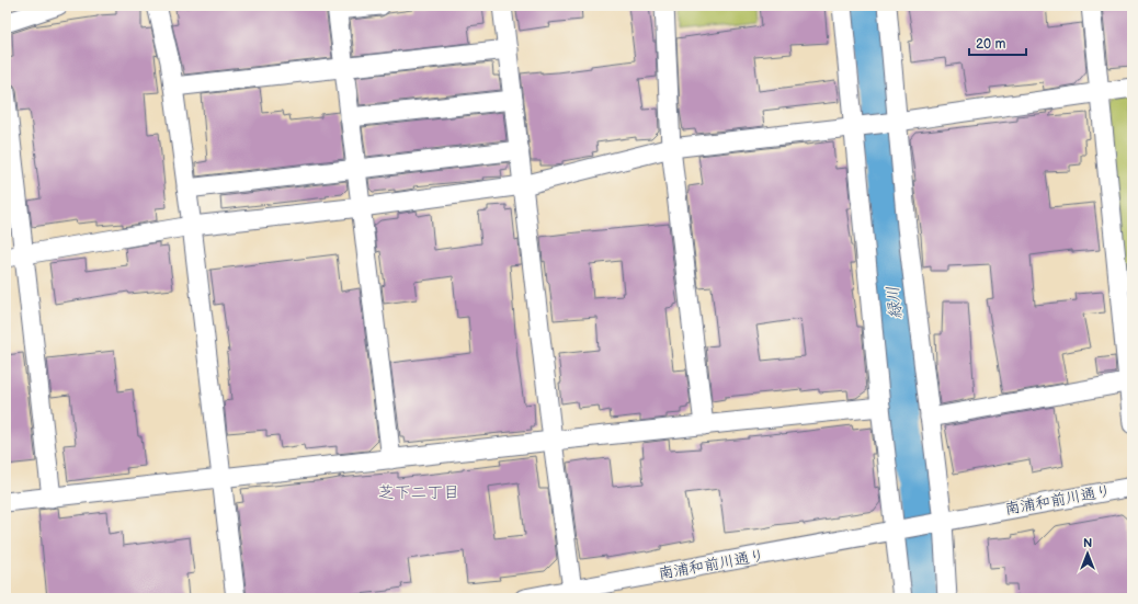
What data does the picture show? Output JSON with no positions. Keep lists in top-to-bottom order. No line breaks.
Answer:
{"streets":{"street":["南浦和前川通り"]},"districts":["芝下二丁目"],"water":["緑川"],"scale_bar":"20 m","north":"top"}
